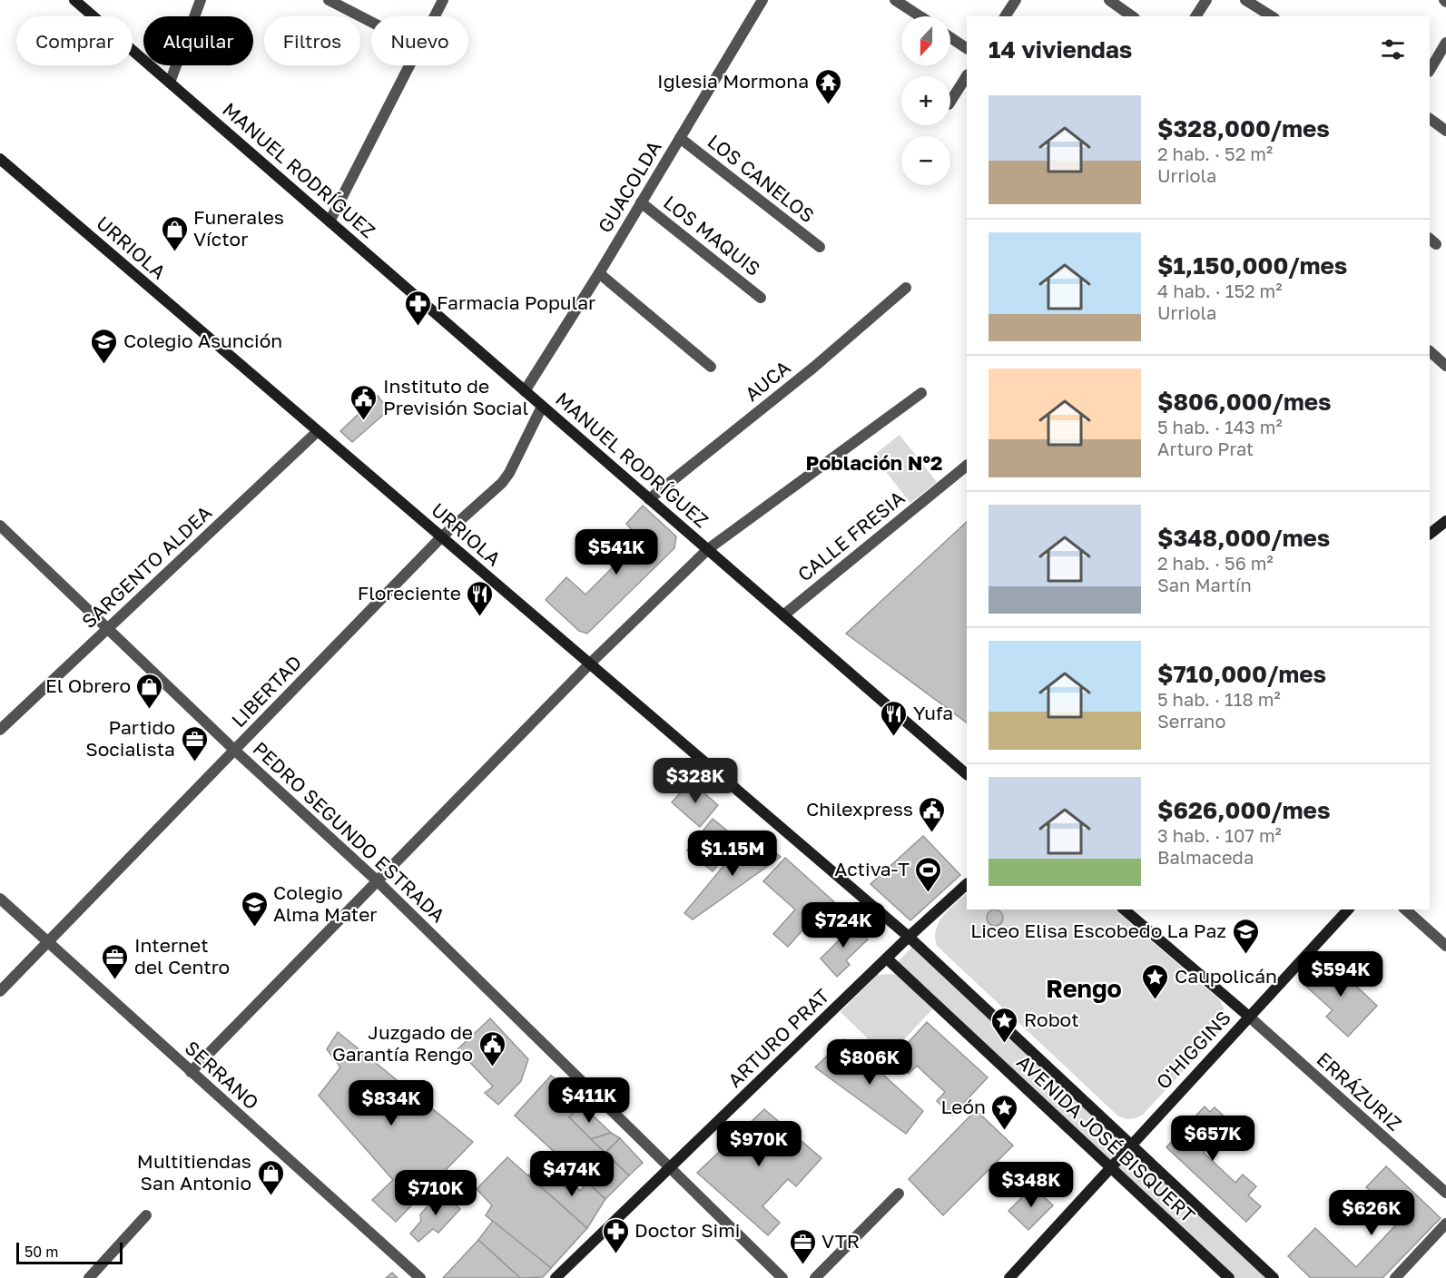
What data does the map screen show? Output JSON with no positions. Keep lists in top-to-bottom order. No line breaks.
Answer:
{"streets":{"main road":["MANUEL RODRÍGUEZ","URRIOLA","ARTURO PRAT","O'HIGGINS","AVENIDA JOSÉ BISQUERT"],"street":["LOS CANELOS","GUACOLDA","LOS MAQUIS","AUCA","CALLE FRESIA","SARGENTO ALDEA","LIBERTAD","PEDRO SEGUNDO ESTRADA","SERRANO","ERRÁZURIZ"]},"crossings":[["MANUEL RODRÍGUEZ","GUACOLDA"],["MANUEL RODRÍGUEZ","AUCA"],["MANUEL RODRÍGUEZ","CALLE FRESIA"],["MANUEL RODRÍGUEZ","LIBERTAD"],["LOS CANELOS","GUACOLDA"],["GUACOLDA","LOS MAQUIS"],["URRIOLA","SARGENTO ALDEA"],["URRIOLA","LIBERTAD"],["URRIOLA","ARTURO PRAT"],["URRIOLA","AVENIDA JOSÉ BISQUERT"],["SARGENTO ALDEA","PEDRO SEGUNDO ESTRADA"],["LIBERTAD","PEDRO SEGUNDO ESTRADA"],["LIBERTAD","SERRANO"],["PEDRO SEGUNDO ESTRADA","ARTURO PRAT"],["ARTURO PRAT","AVENIDA JOSÉ BISQUERT"],["O'HIGGINS","ERRÁZURIZ"],["O'HIGGINS","AVENIDA JOSÉ BISQUERT"]],"districts":["Población N°2","Rengo"],"places":{"temple":["Iglesia Mormona"],"shop":["Funerales Víctor","El Obrero","Multitiendas San Antonio"],"pharmacy":["Farmacia Popular","Doctor Simi"],"school or university":["Colegio Asunción","Colegio Alma Mater","Liceo Elisa Escobedo La Paz"],"public building":["Instituto de Previsión Social","Chilexpress","Juzgado de Garantía Rengo"],"restaurant":["Floreciente","Yufa"],"office":["Partido Socialista","Internet del Centro","VTR"],"sports":["Activa-T"],"place":["Caupolicán","Robot","León"]},"scale_bar":"50 m","north":"bottom","page":{"map_buttons":["+","−"],"chip":["Comprar","Alquilar","Filtros","Nuevo"],"heading":"14 viviendas","list":[{"name":"$328,000/mes","note":"2 hab. · 52 m² · Urriola"},{"name":"$1,150,000/mes","note":"4 hab. · 152 m² · Urriola"},{"name":"$806,000/mes","note":"5 hab. · 143 m² · Arturo Prat"},{"name":"$348,000/mes","note":"2 hab. · 56 m² · San Martín"},{"name":"$710,000/mes","note":"5 hab. · 118 m² · Serrano"},{"name":"$626,000/mes","note":"3 hab. · 107 m² · Balmaceda"}],"price":["$541K","$328K","$1.15M","$724K","$594K","$806K","$411K","$834K","$657K","$970K","$474K","$348K","$710K","$626K"],"scale":"50 m"}}
